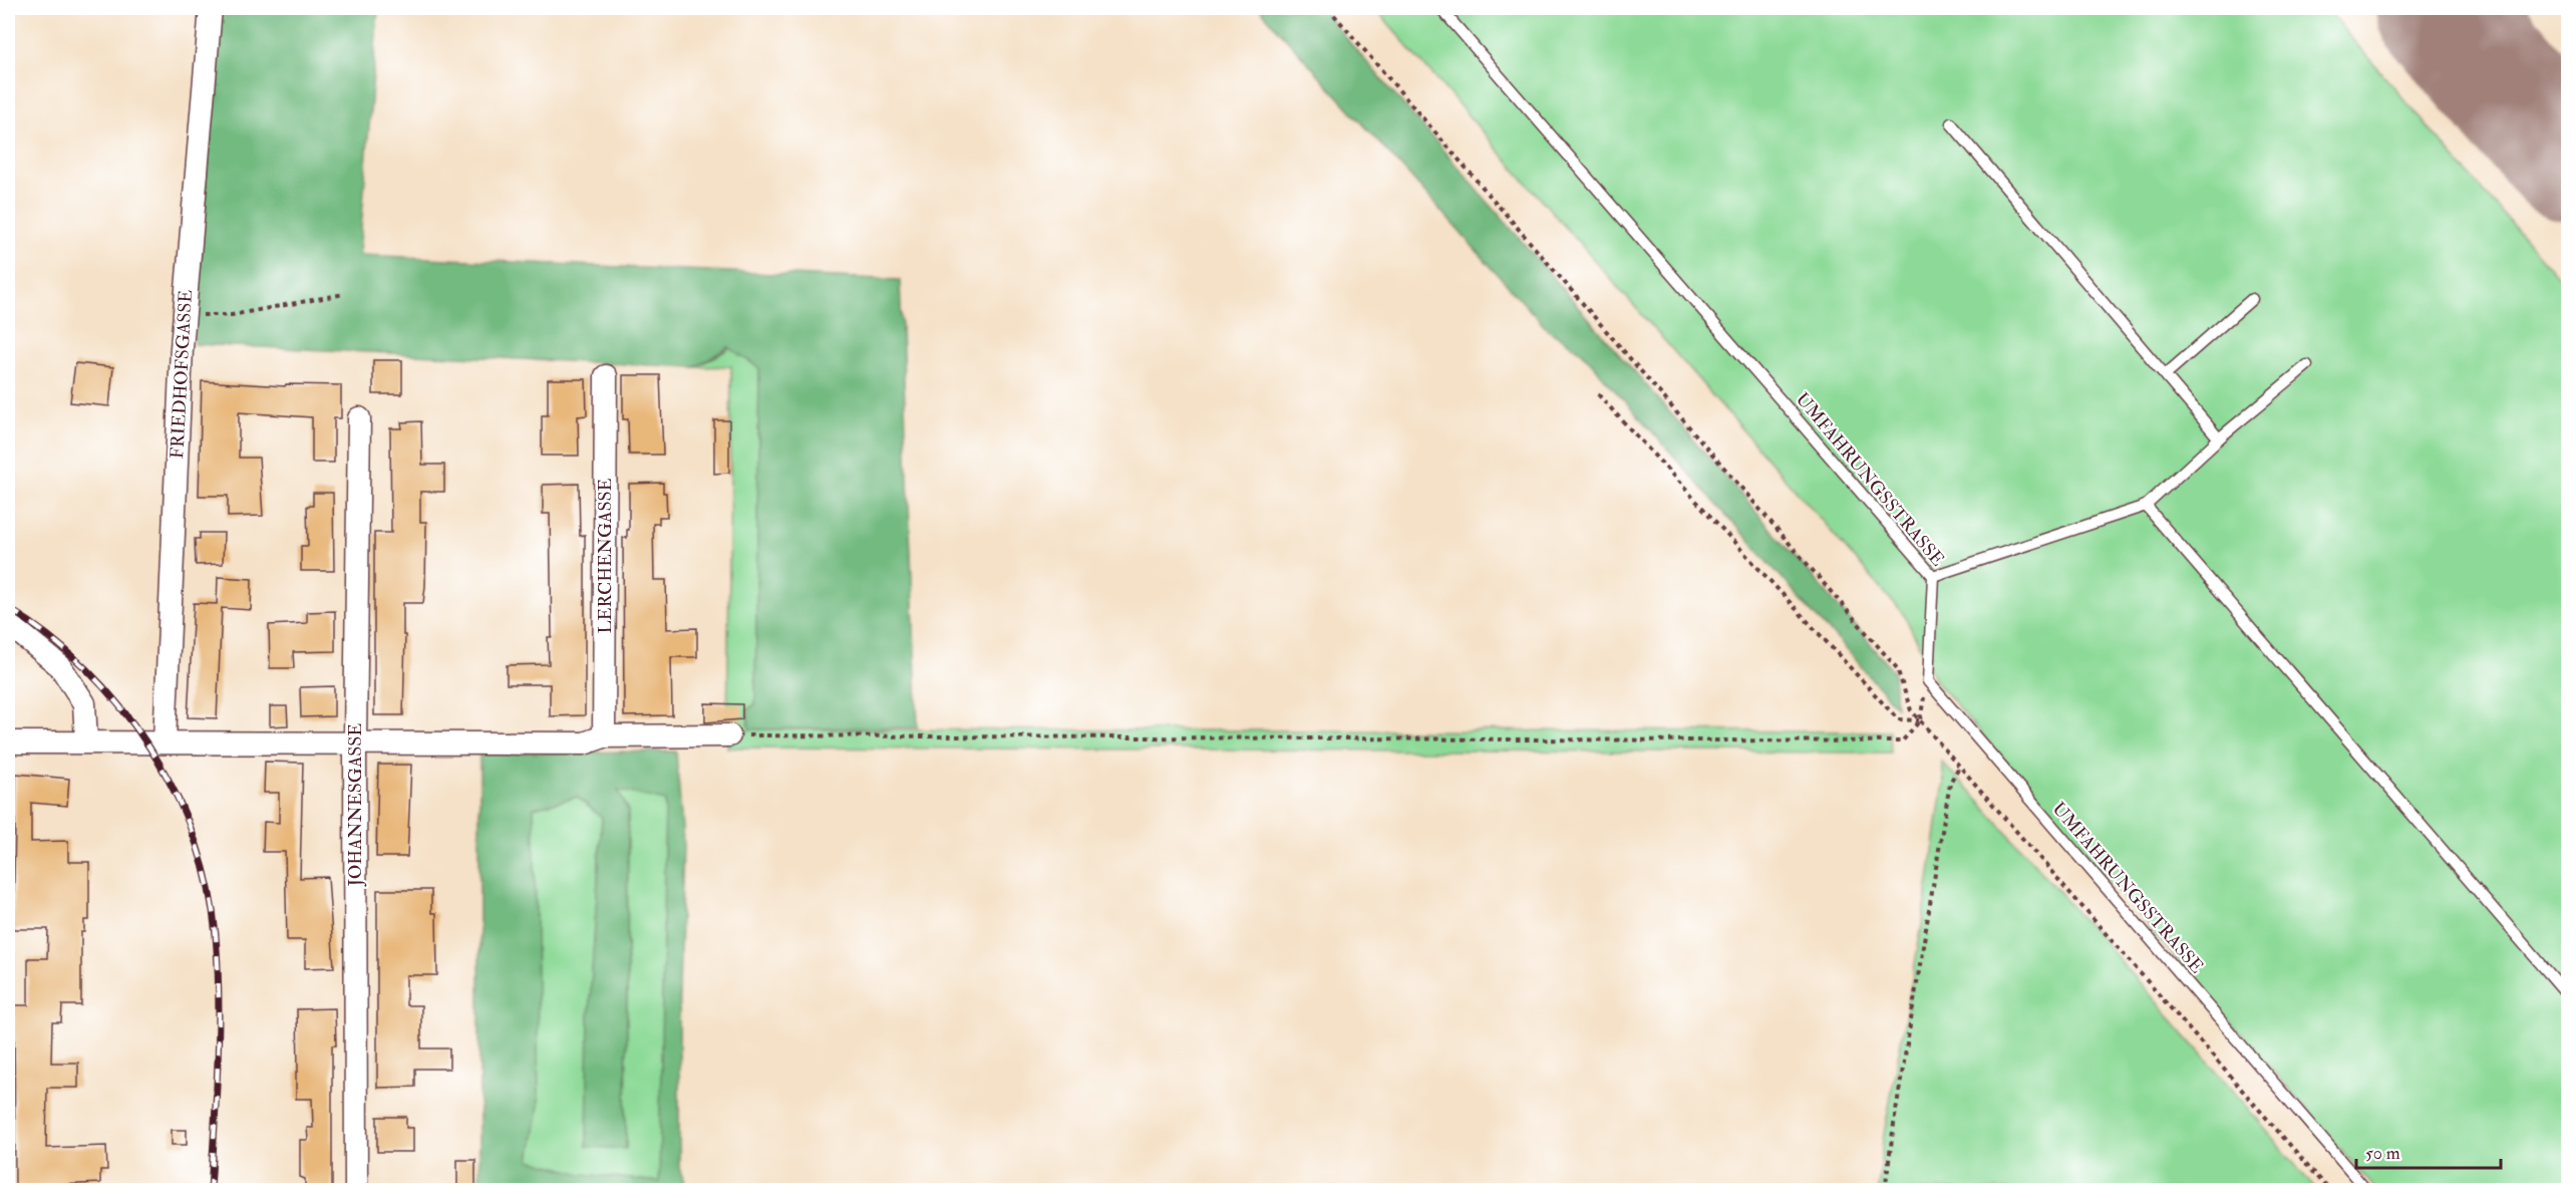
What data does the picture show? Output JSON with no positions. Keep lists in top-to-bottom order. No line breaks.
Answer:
{"streets":{"street":["FRIEDHOFSGASSE","LERCHENGASSE","JOHANNESGASSE"],"lane":["UMFAHRUNGSSTRASSE"]},"scale_bar":"50 m"}
